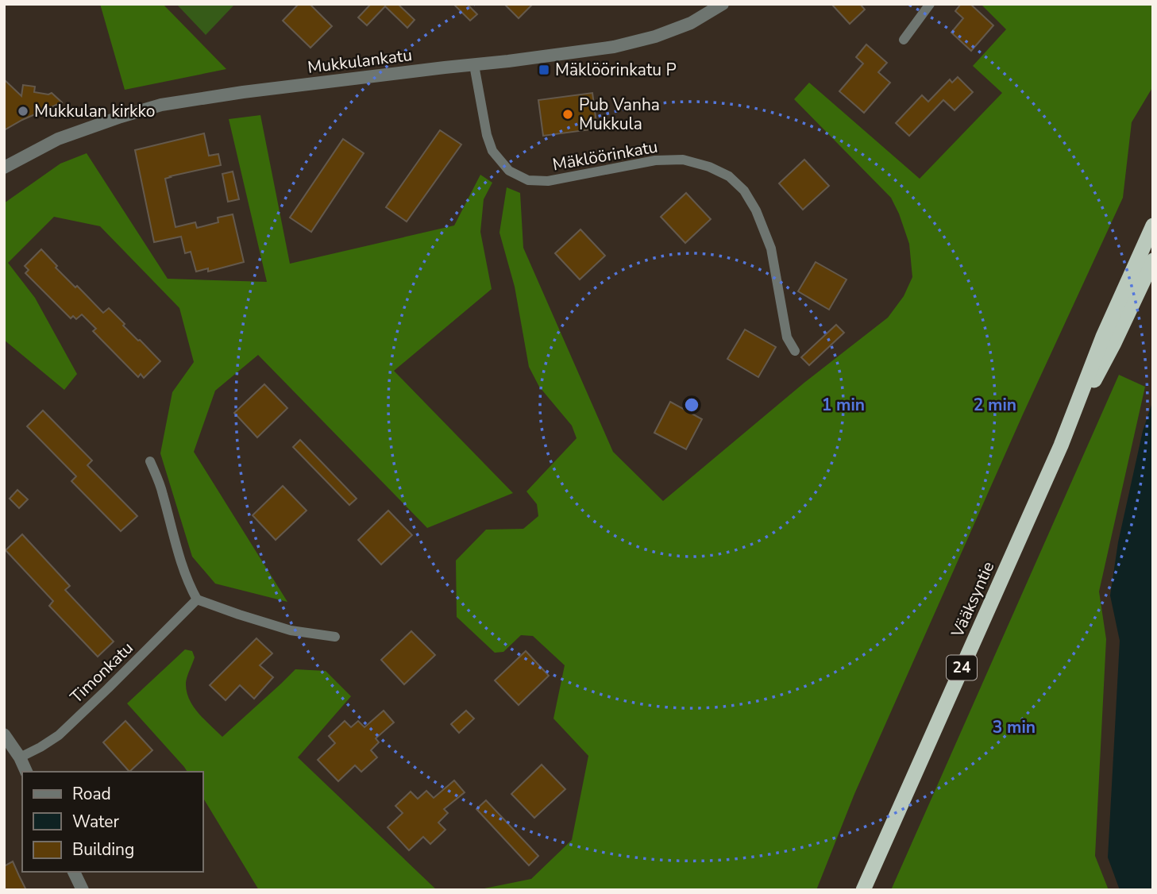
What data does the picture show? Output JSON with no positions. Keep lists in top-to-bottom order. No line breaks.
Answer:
{"streets":{"highway":["Vääksyntie","24"],"street":["Mukkulankatu","Mäklöörinkatu","Timonkatu"]},"crossings":[["Mukkulankatu","Mäklöörinkatu"]],"places":{"transit":["Mäklöörinkatu P"],"other":["Mukkulan kirkko","Pub Vanha Mukkula"]},"legend":["Road","Water","Building"],"rings":["1 min","2 min","3 min"]}
